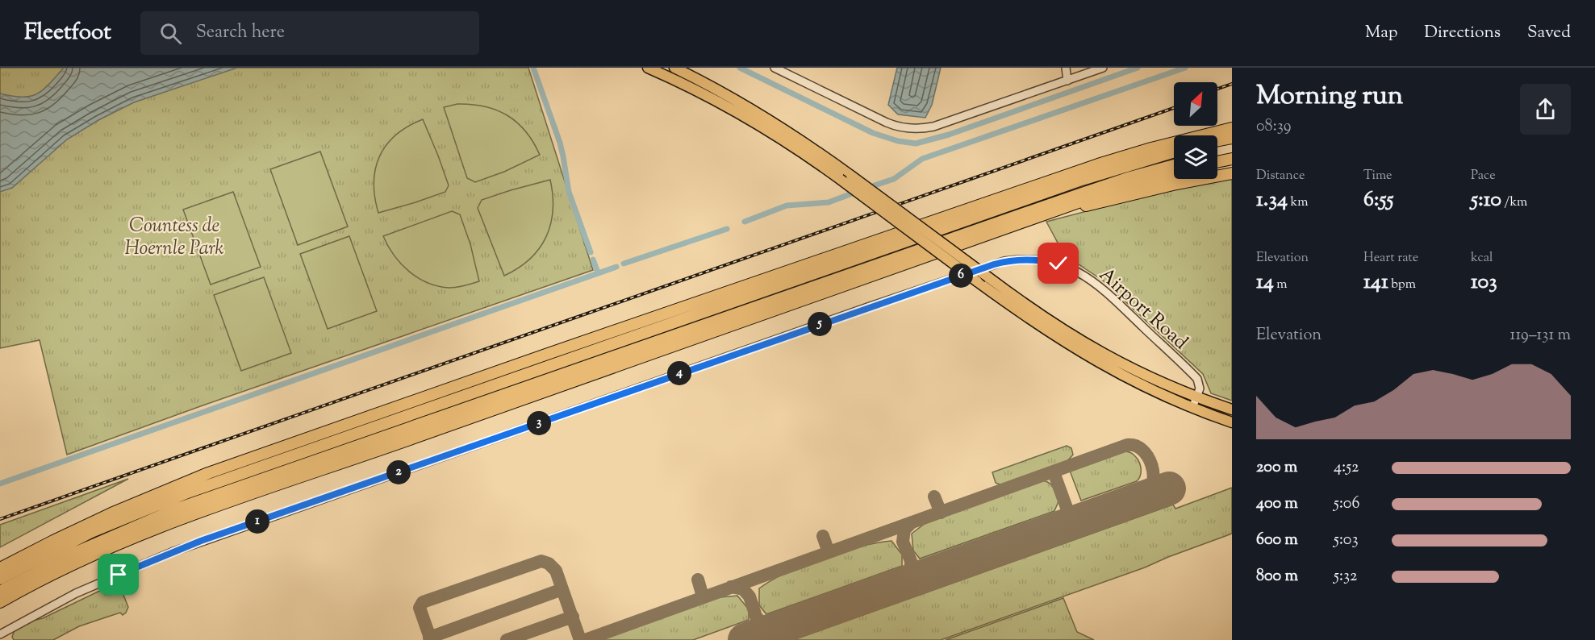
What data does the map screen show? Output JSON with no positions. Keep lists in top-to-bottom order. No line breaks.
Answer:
{"streets":{"street":["Airport Road"]},"parks":["Countess de Hoernle Park"],"north":"top right","page":{"header":"Fleetfoot","search":"Search here","nav":["Map","Directions","Saved"],"heading":["Morning run","08:39"],"stats":[["Distance","1.34 km"],["Time","6:55"],["Pace","5:10 /km"],["Elevation","14 m"],["Heart rate","141 bpm"],["kcal","103"]],"pins":["6","5","4","3","2","1"],"chart":["Elevation","119–131 m"],"list":[{"name":"200 m","note":"4:52"},{"name":"400 m","note":"5:06"},{"name":"600 m","note":"5:03"},{"name":"800 m","note":"5:32"}]}}
